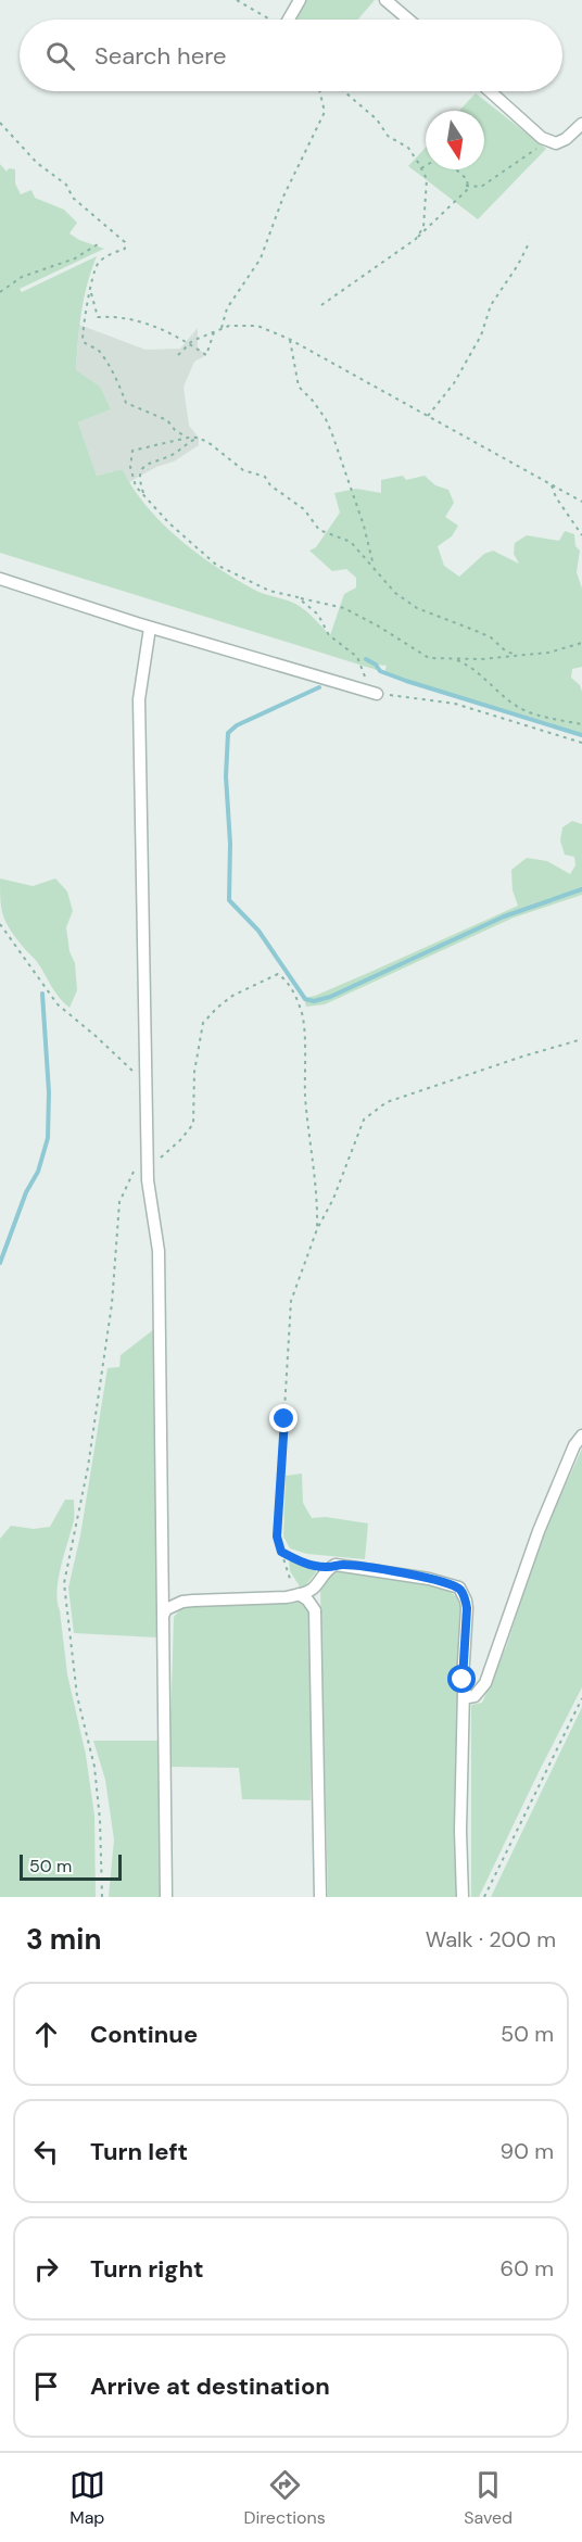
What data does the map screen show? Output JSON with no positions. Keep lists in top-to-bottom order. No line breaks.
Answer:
{"scale_bar":"50 m","north":"bottom","page":{"search":"Search here","scale":"50 m","heading":["3 min","Walk · 200 m"],"list":[["Continue","50 m"],["Turn left","90 m"],["Turn right","60 m"],"Arrive at destination"],"nav":["Map","Directions","Saved"]}}
